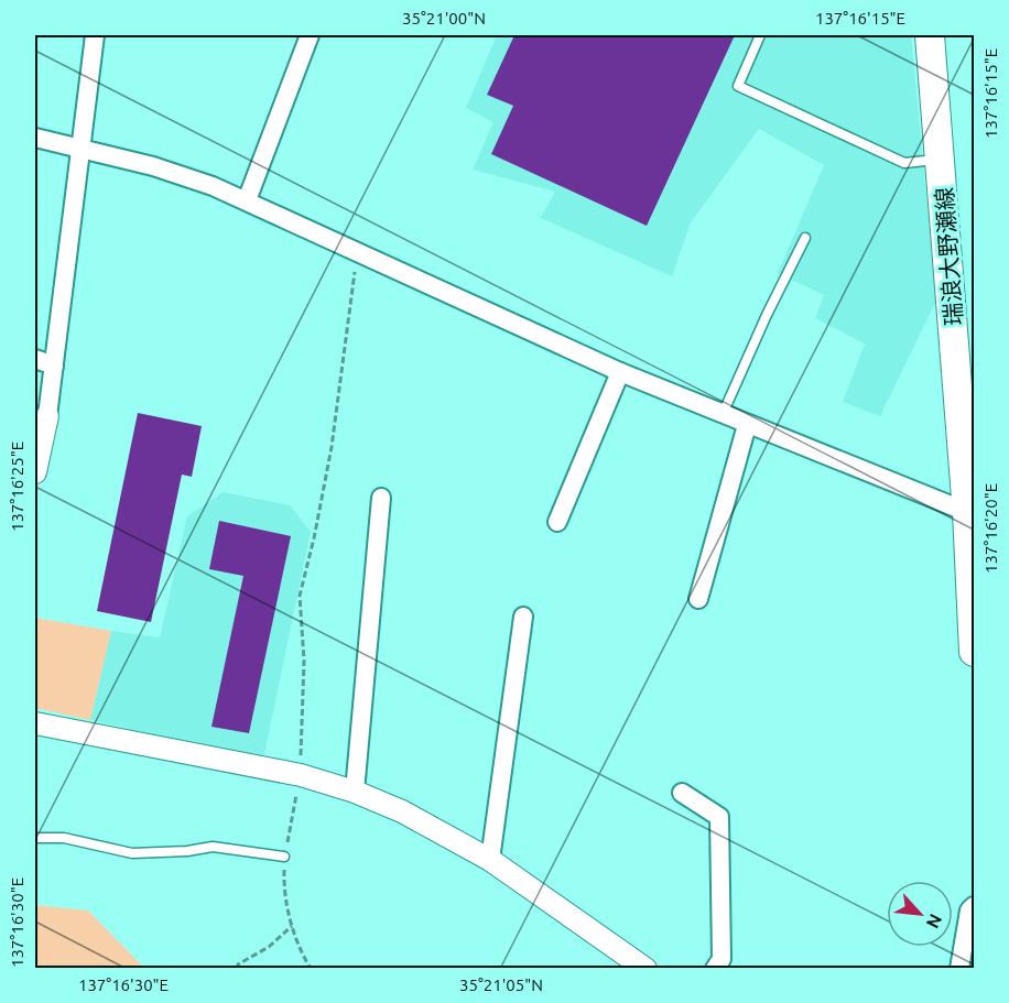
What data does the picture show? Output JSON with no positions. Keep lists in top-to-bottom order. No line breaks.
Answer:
{"streets":{"main road":["瑞浪大野瀬線"]},"north":"bottom right","coordinates":["35°21'00\"N","137°16'15\"E","137°16'25\"E","137°16'20\"E","137°16'30\"E","35°21'05\"N"]}
